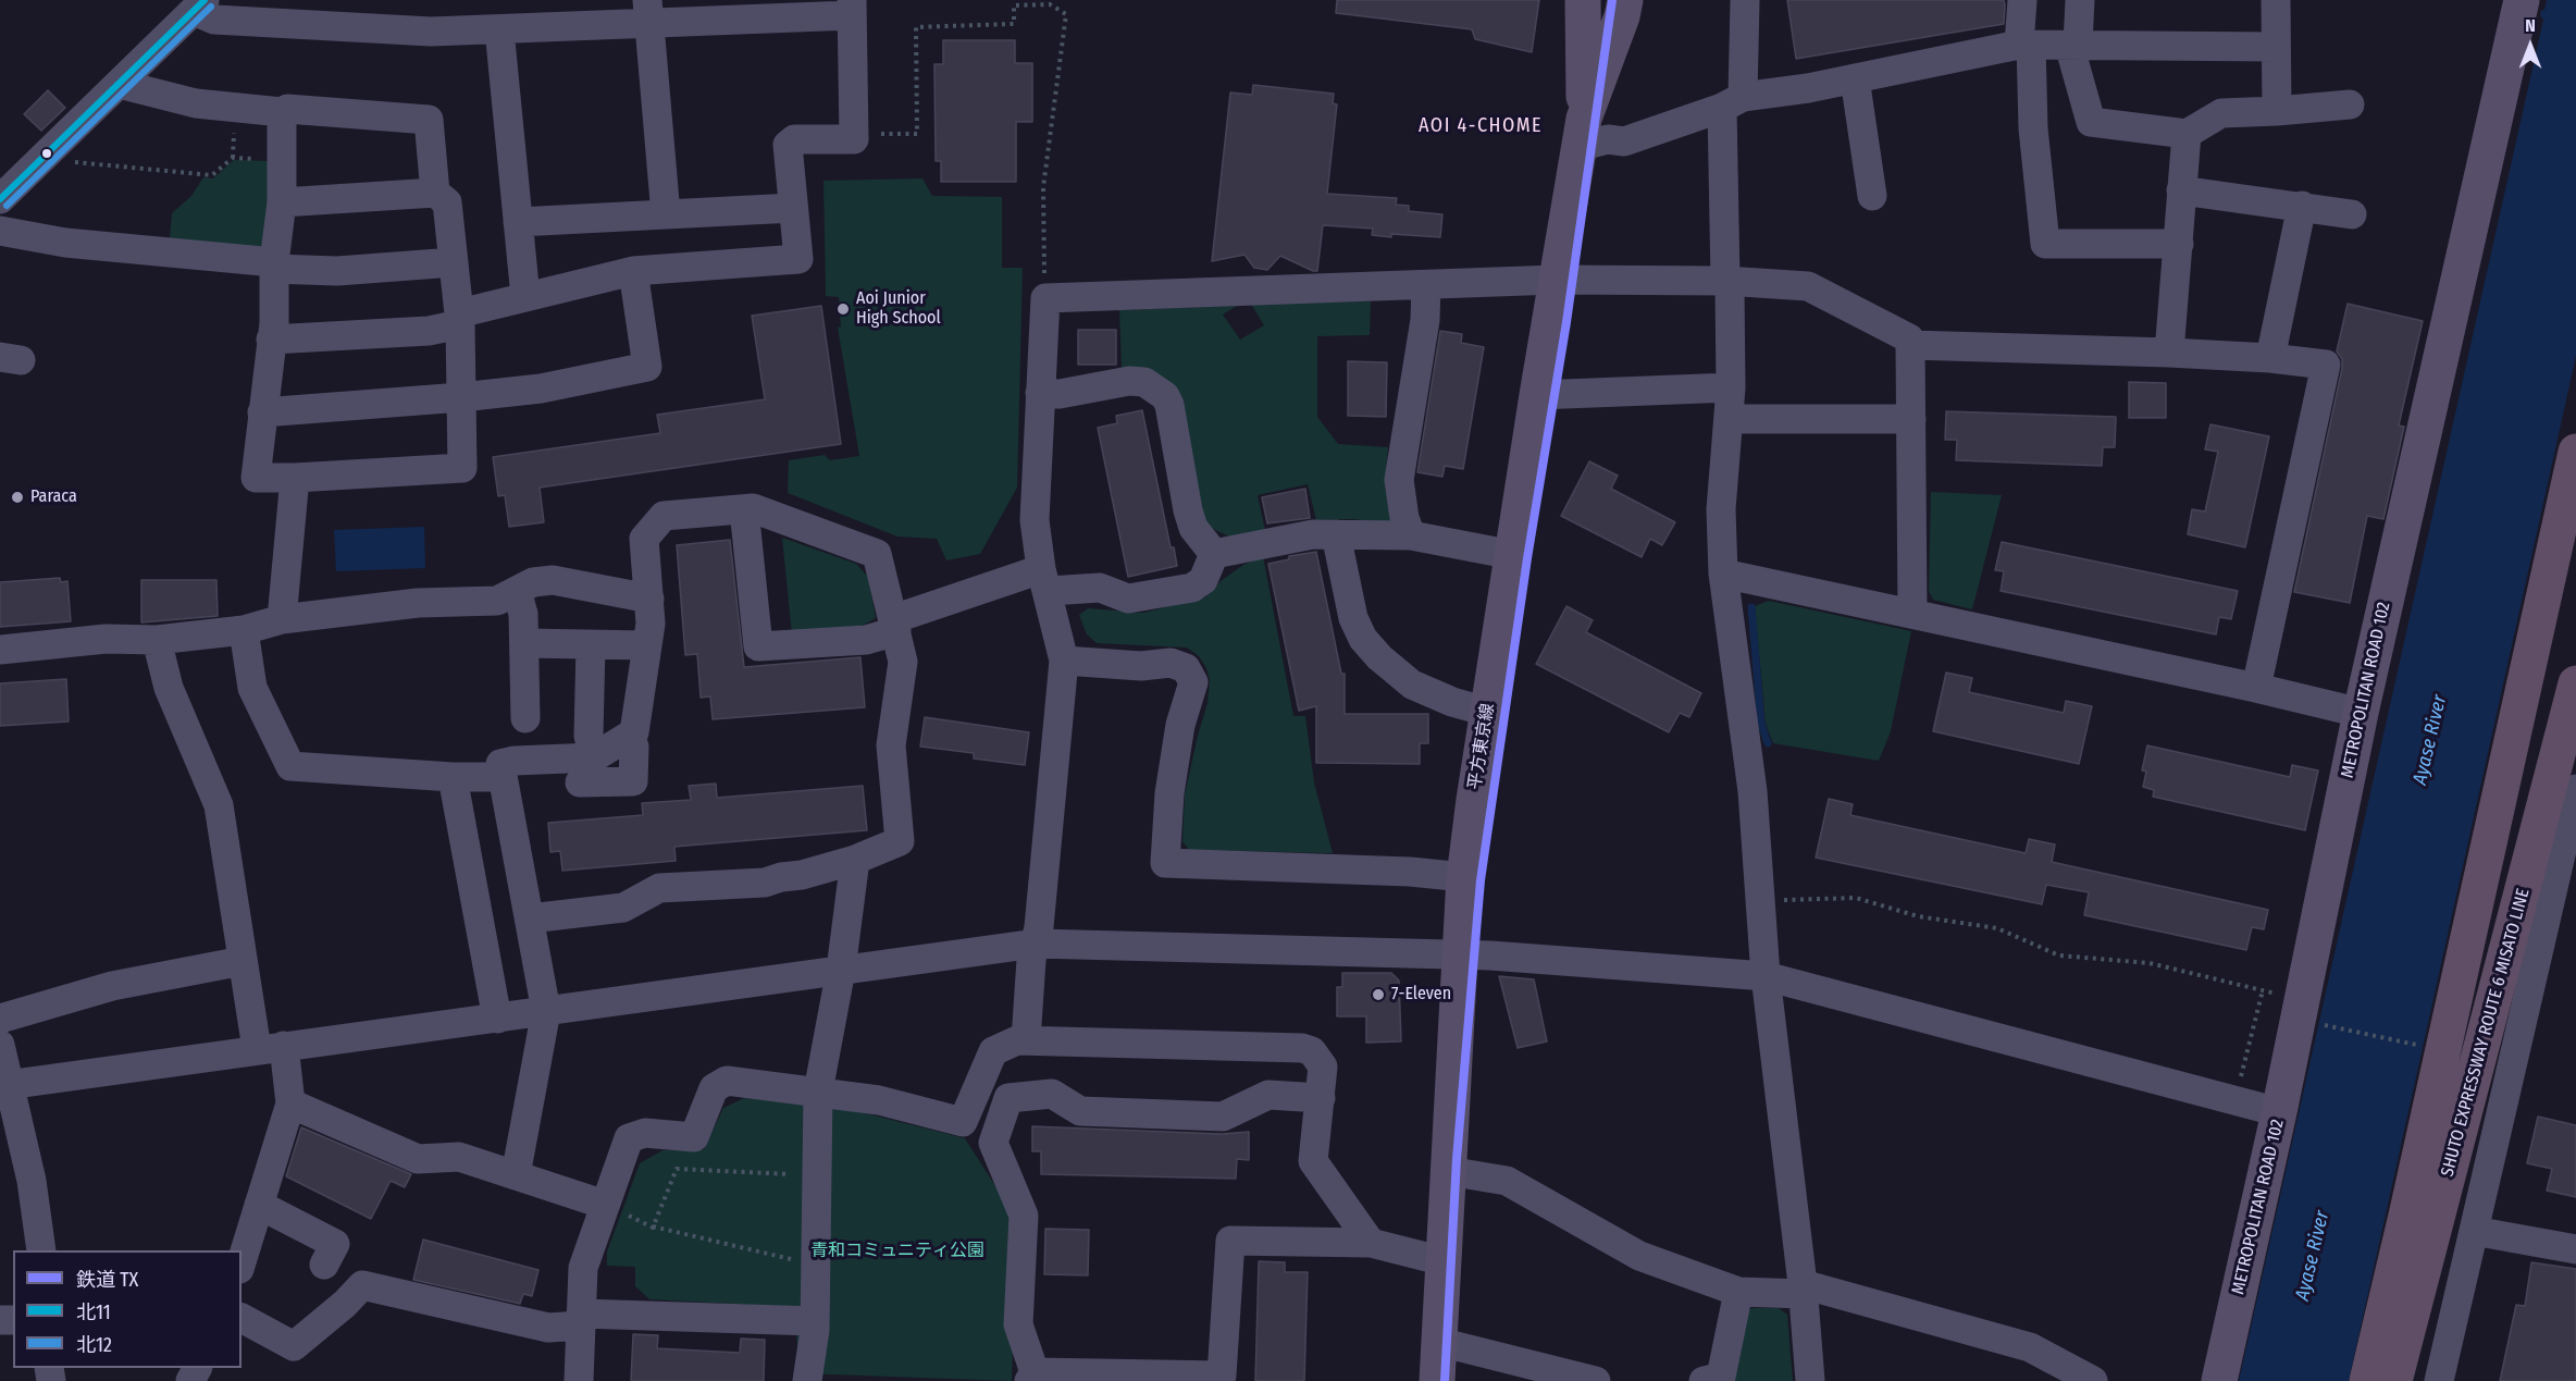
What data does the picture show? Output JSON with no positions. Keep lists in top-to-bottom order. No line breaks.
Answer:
{"streets":{"highway":["SHUTO EXPRESSWAY ROUTE 6 MISATO LINE"],"main road":["METROPOLITAN ROAD 102","平方東京線"]},"districts":["AOI 4-CHOME"],"water":["Ayase River"],"parks":["青和コミュニティ公園"],"places":["Aoi Junior High School","Paraca","7-Eleven"],"lines":["rail line TX","transit line 北11","transit line 北12"],"legend":["鉄道 TX","北11","北12"],"north":"top"}
